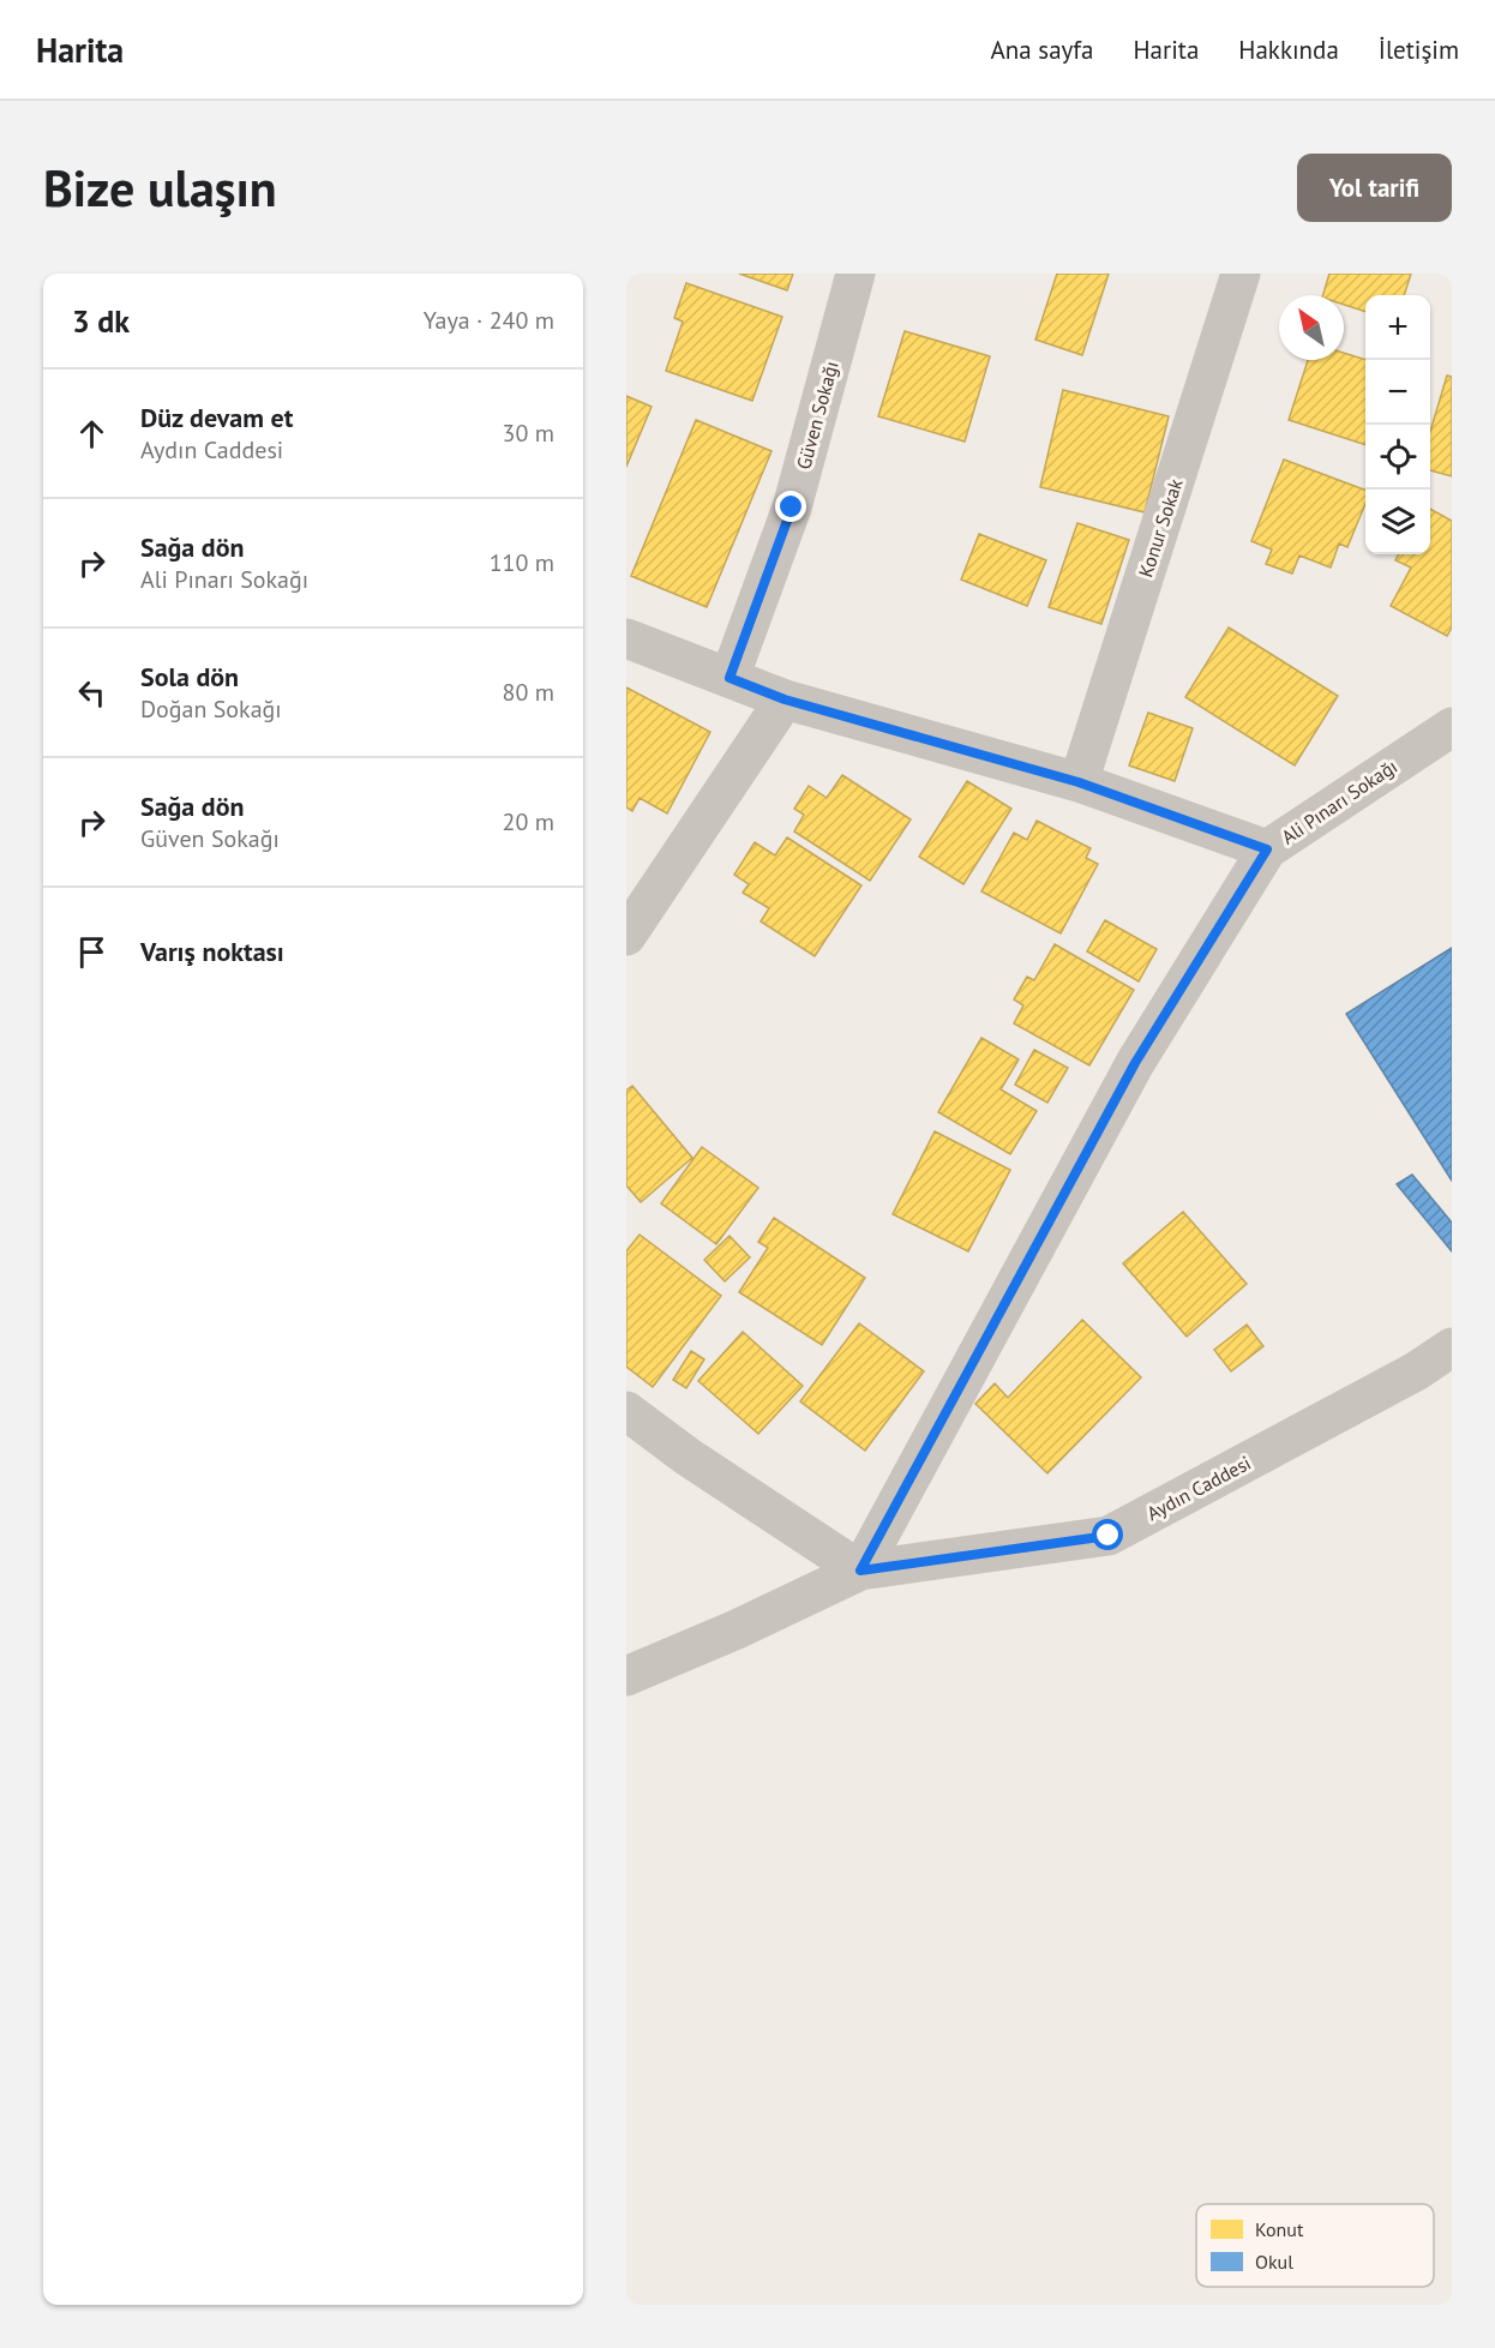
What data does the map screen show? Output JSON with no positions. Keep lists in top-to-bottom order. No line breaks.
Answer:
{"streets":{"street":["Güven Sokağı","Konur Sokak","Ali Pınarı Sokağı","Aydın Caddesi"]},"crossings":[["Ali Pınarı Sokağı","Aydın Caddesi"]],"legend":["Konut","Okul"],"north":"top left","page":{"header":"Harita","nav":["Ana sayfa","Harita","Hakkında","İletişim"],"buttons":"Yol tarifi","title":"Bize ulaşın","heading":["3 dk","Yaya · 240 m"],"map_buttons":["+","−"],"list":[["Düz devam et","Aydın Caddesi","30 m"],["Sağa dön","Ali Pınarı Sokağı","110 m"],["Sola dön","Doğan Sokağı","80 m"],["Sağa dön","Güven Sokağı","20 m"],"Varış noktası"]}}
